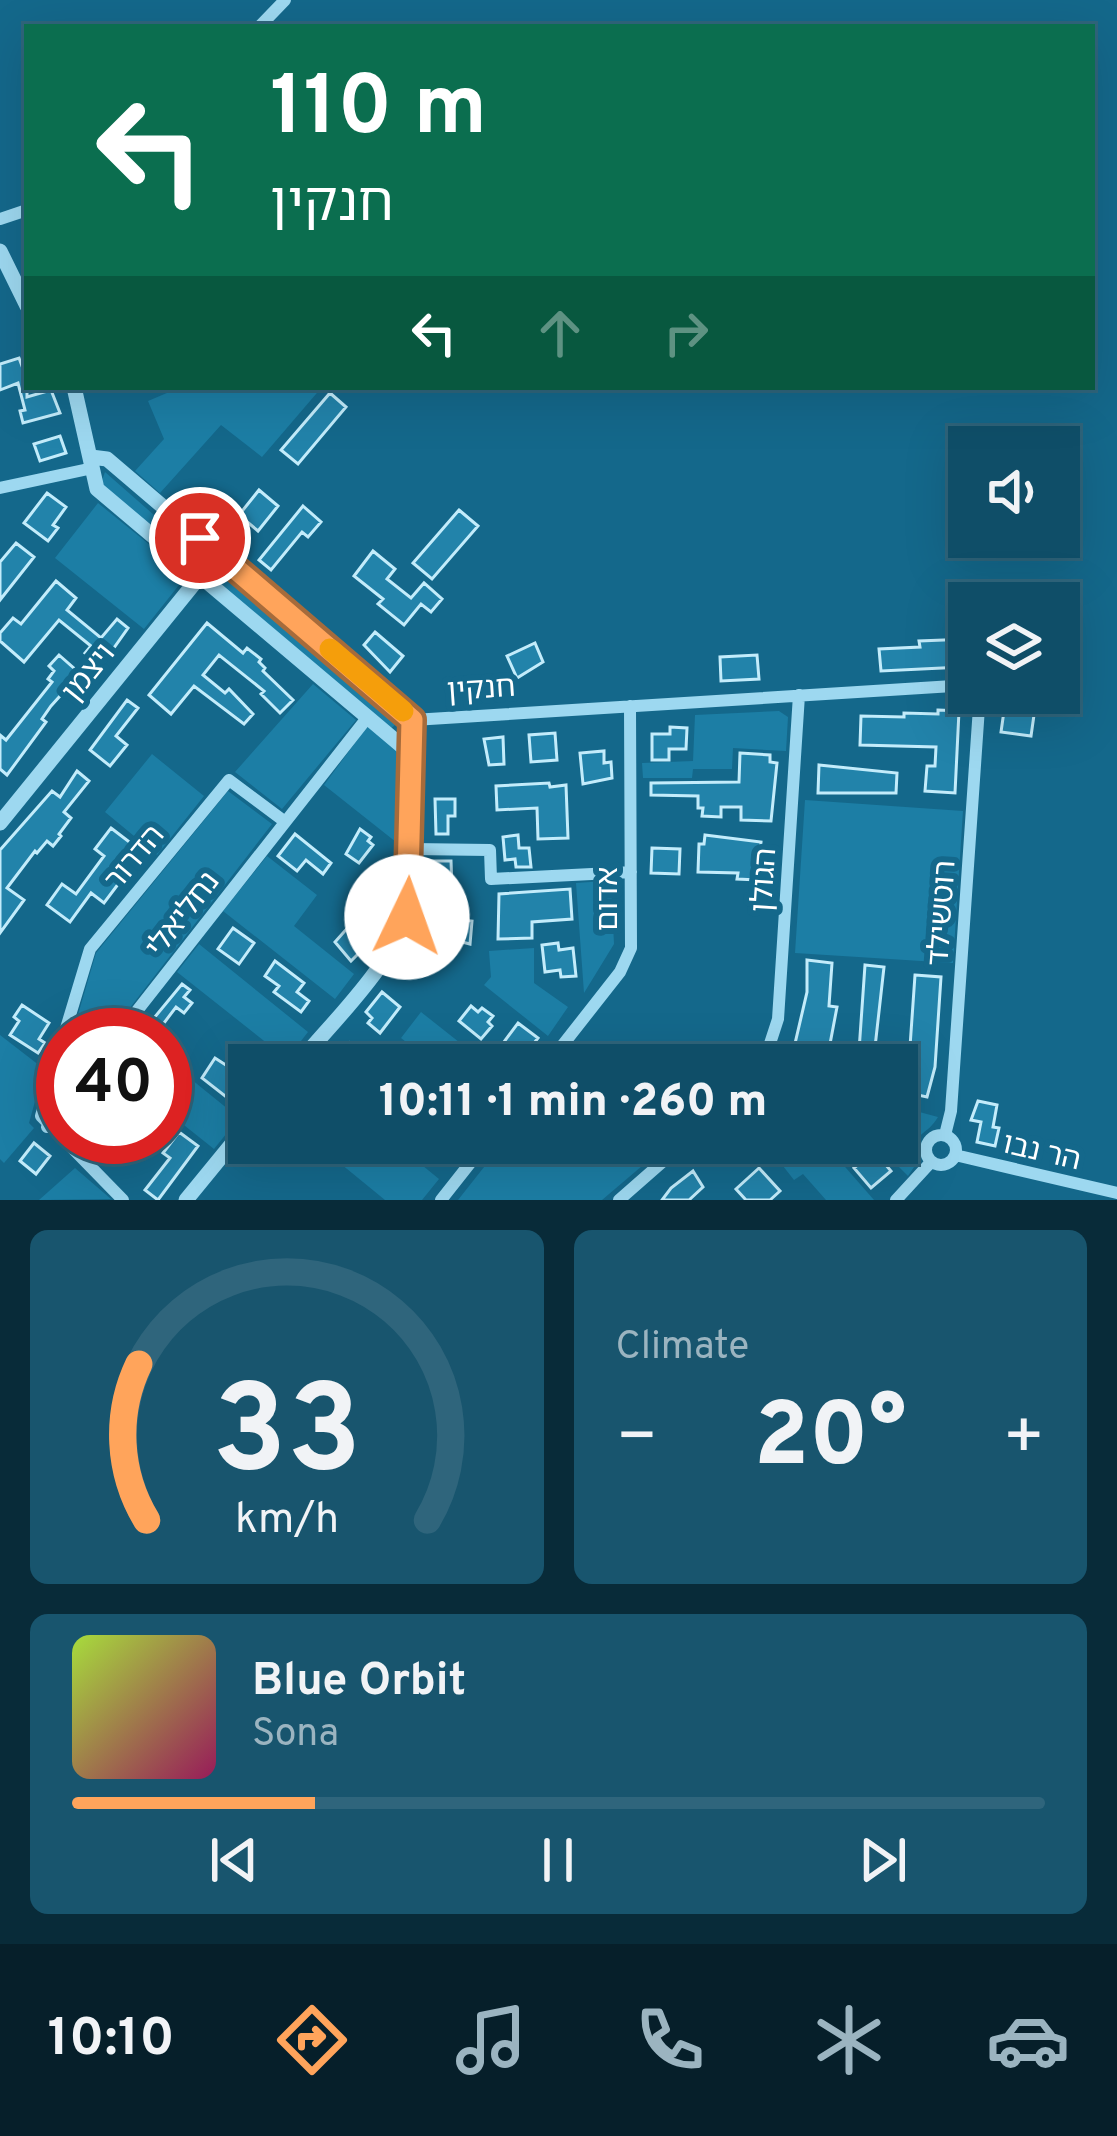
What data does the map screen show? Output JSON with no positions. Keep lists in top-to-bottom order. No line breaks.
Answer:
{"streets":{"street":["ויצמן","חנקין","הדרור","הגולן","אדום","רוטשילד","נחליאלי","הר נבו"]},"crossings":[["ויצמן","חנקין"],["חנקין","הגולן"],["חנקין","אדום"],["הדרור","נחליאלי"],["רוטשילד","הר נבו"]],"page":{"turn":["110 m","חנקין"],"limit":"40","trip":"10:11 · 1 min · 260 m","tile":"Climate","heat":["−","20°","+"],"song":["Blue Orbit","Sona"],"tabs":"10:10","gauge":["33","km/h"]}}
